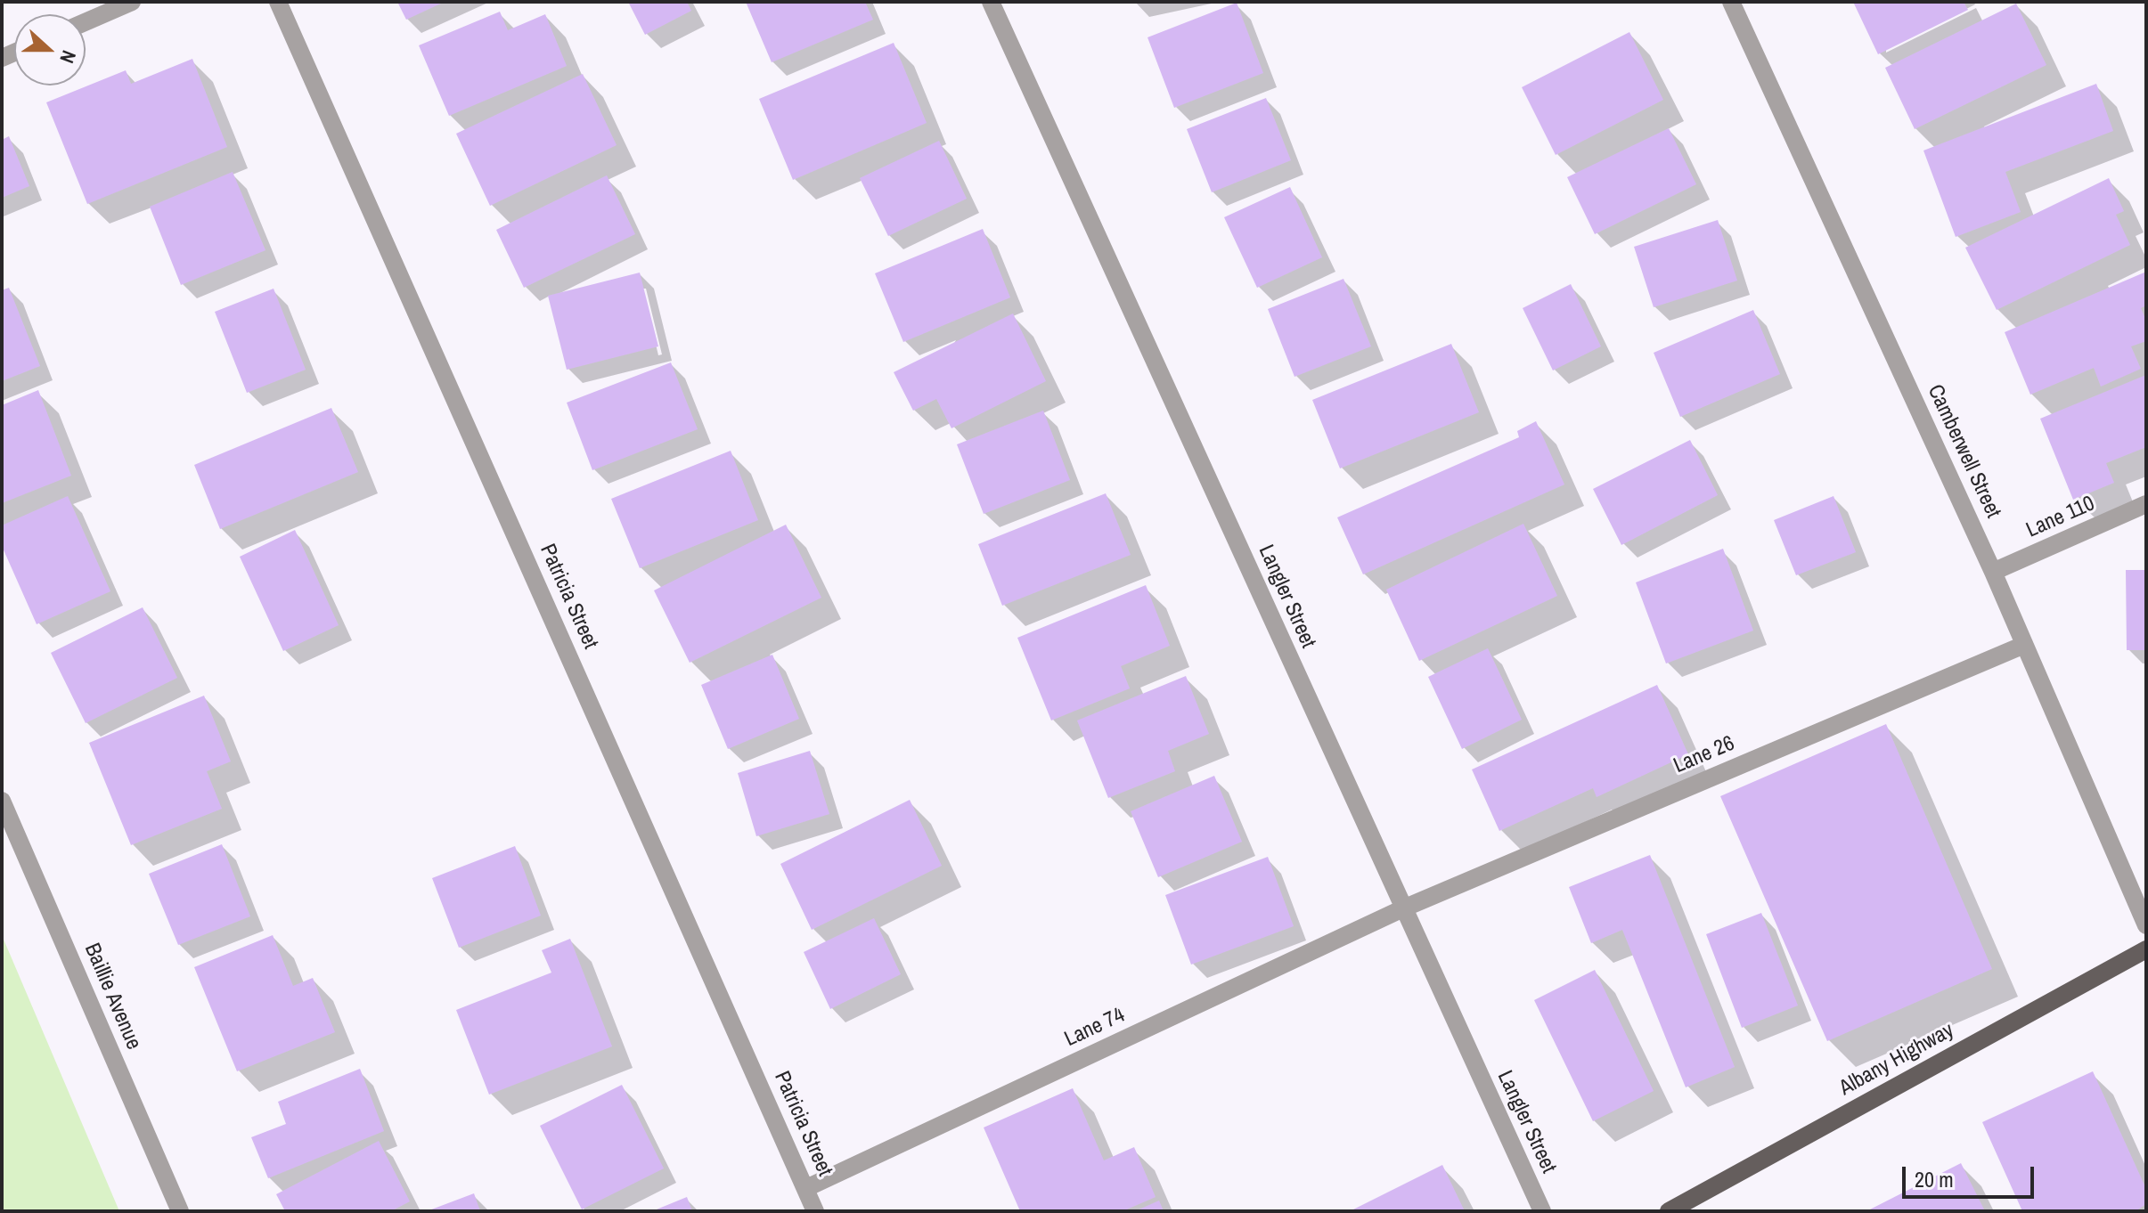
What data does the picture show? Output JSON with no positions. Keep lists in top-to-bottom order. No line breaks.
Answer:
{"streets":{"main road":["Albany Highway"],"street":["Camberwell Street","Lane 110","Patricia Street","Langler Street","Lane 26","Baillie Avenue","Lane 74"]},"crossings":[["Camberwell Street","Lane 110"],["Camberwell Street","Lane 26"],["Patricia Street","Lane 74"],["Langler Street","Lane 26"],["Langler Street","Lane 74"],["Lane 26","Lane 74"]],"scale_bar":"20 m","north":"right"}
